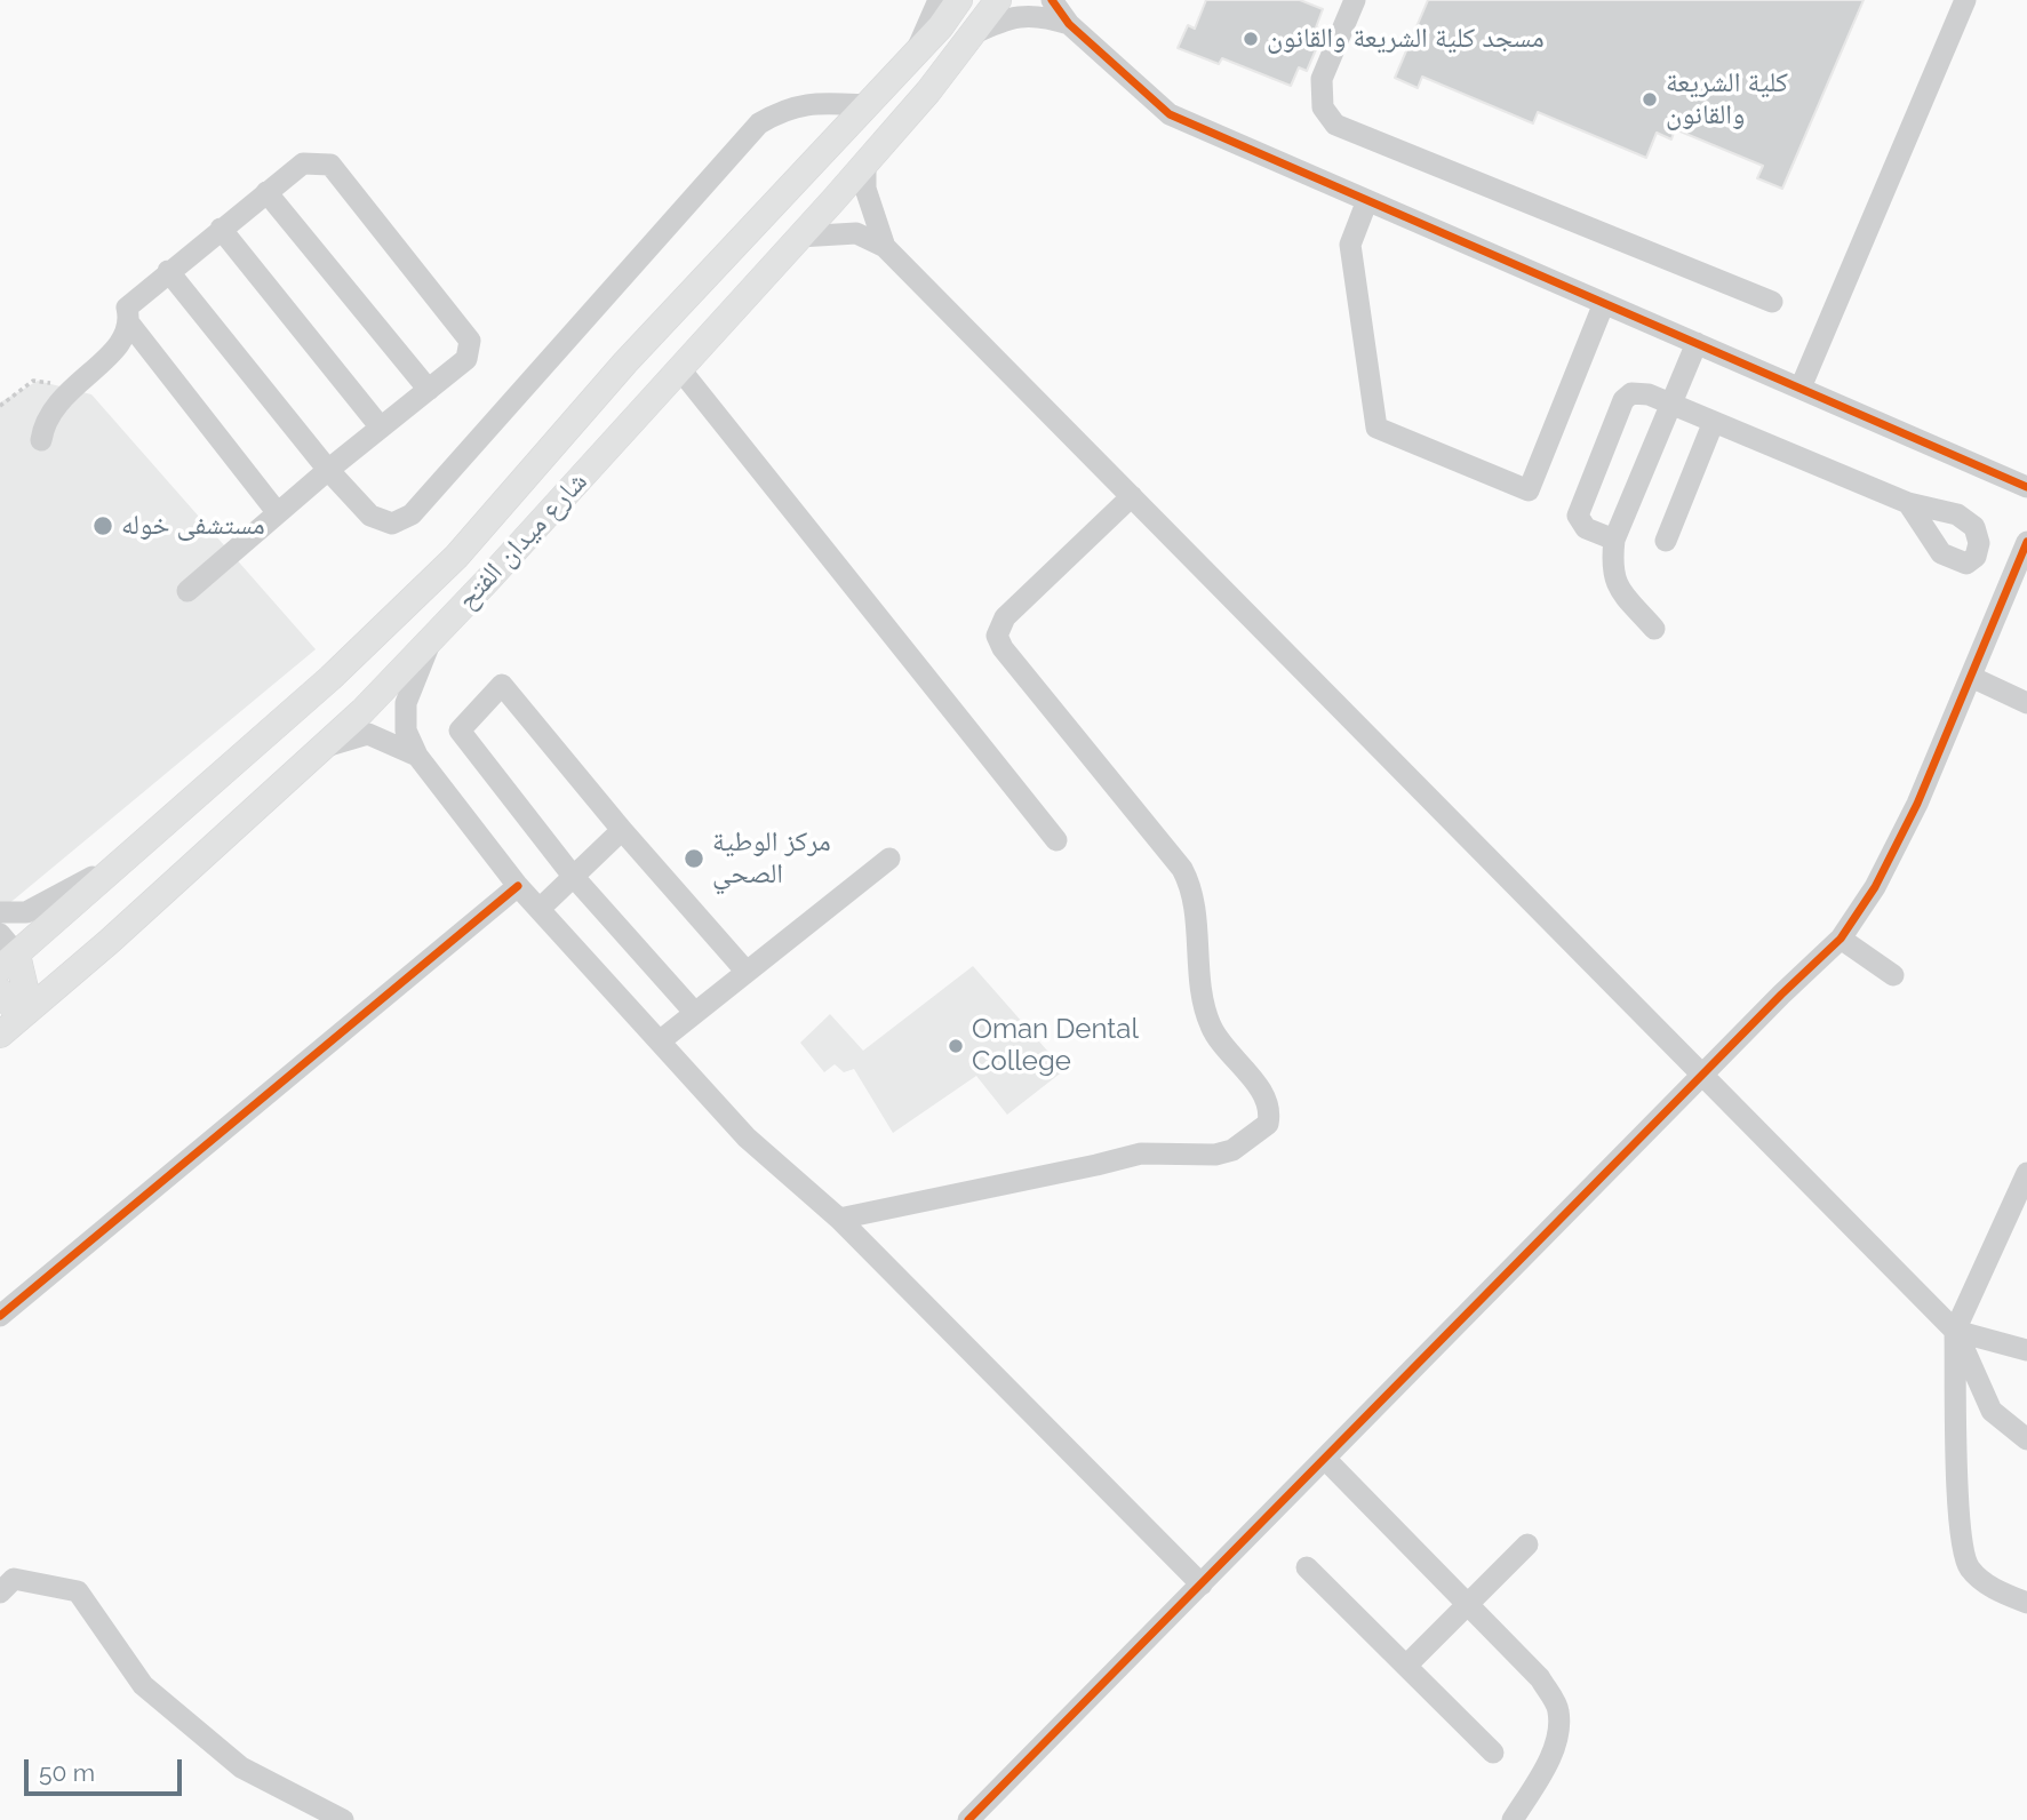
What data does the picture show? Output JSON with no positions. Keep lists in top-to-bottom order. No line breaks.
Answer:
{"streets":{"main road":["شارع ميدان الفتح"]},"places":["مسجد كلية الشريعة والقانون","كلية الشريعة والقانون","مستشفى خوله","مركز الوطية الصحي","Oman Dental College"],"scale_bar":"50 m"}
